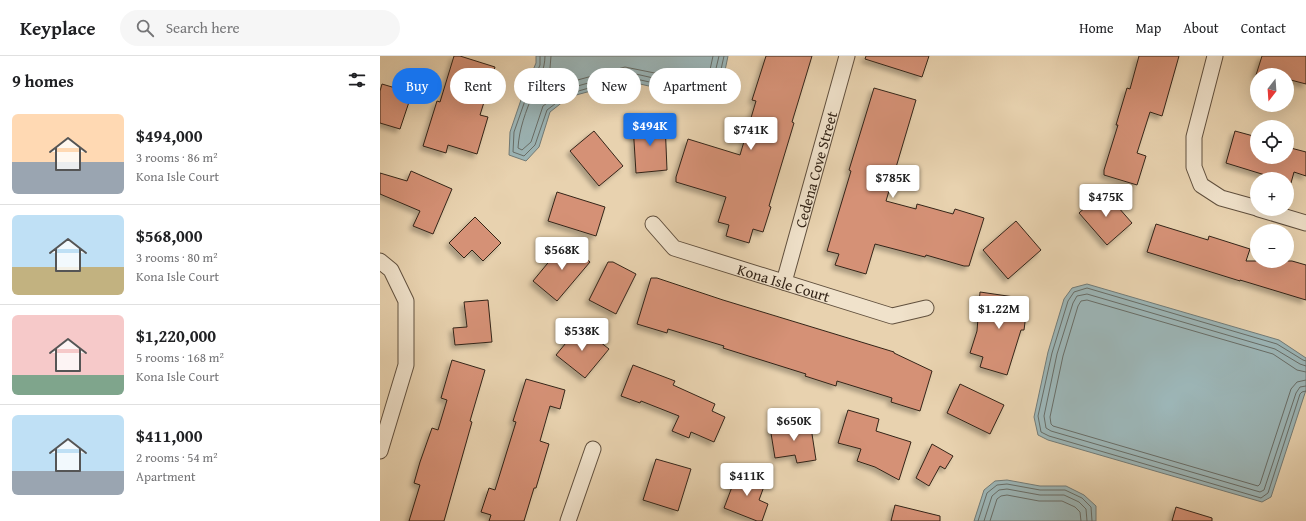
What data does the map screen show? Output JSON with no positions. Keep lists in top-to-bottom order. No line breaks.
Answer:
{"streets":{"street":["Cedena Cove Street","Kona Isle Court"]},"crossings":[["Cedena Cove Street","Kona Isle Court"]],"north":"bottom","page":{"header":"Keyplace","search":"Search here","nav":["Home","Map","About","Contact"],"heading":"9 homes","map_buttons":["+","−"],"chip":["Buy","Rent","Filters","New","Apartment"],"list":[{"name":"$494,000","note":"3 rooms · 86 m² · Kona Isle Court"},{"name":"$568,000","note":"3 rooms · 80 m² · Kona Isle Court"},{"name":"$1,220,000","note":"5 rooms · 168 m² · Kona Isle Court"},{"name":"$411,000","note":"2 rooms · 54 m² · Apartment"}],"price":["$494K","$741K","$785K","$475K","$568K","$1.22M","$538K","$650K","$411K"]}}
